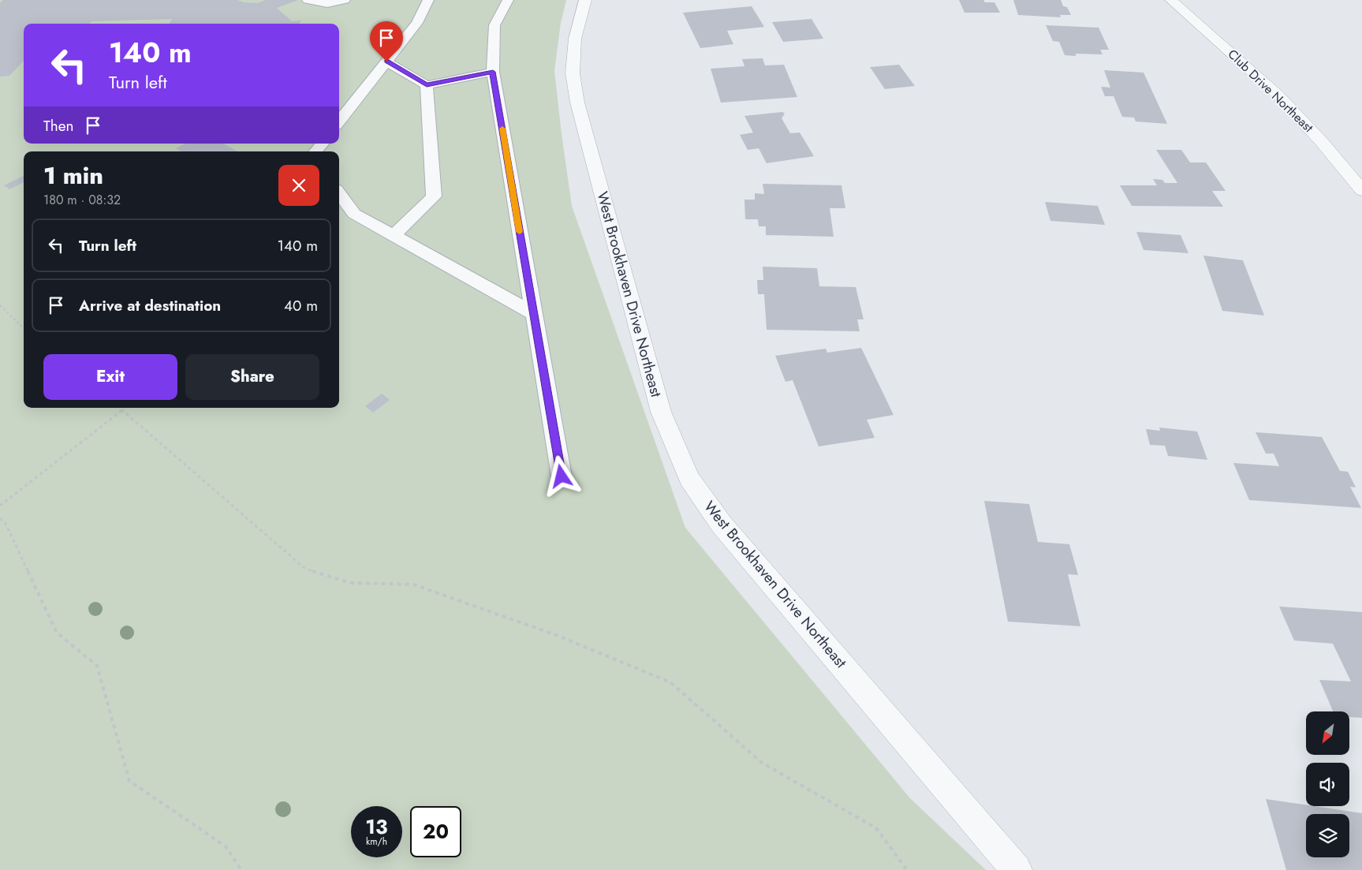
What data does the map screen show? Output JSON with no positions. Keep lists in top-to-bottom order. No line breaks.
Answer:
{"streets":{"street":["Club Drive Northeast","West Brookhaven Drive Northeast"]},"north":"bottom left","page":{"turn":["140 m","Turn left"],"then":"Then","heading":["1 min","180 m · 08:32"],"list":[{"name":"Turn left","value":"140 m"},{"name":"Arrive at destination","value":"40 m"}],"buttons":["Exit","Share"],"speed":"13 km/h","limit":"20"}}
